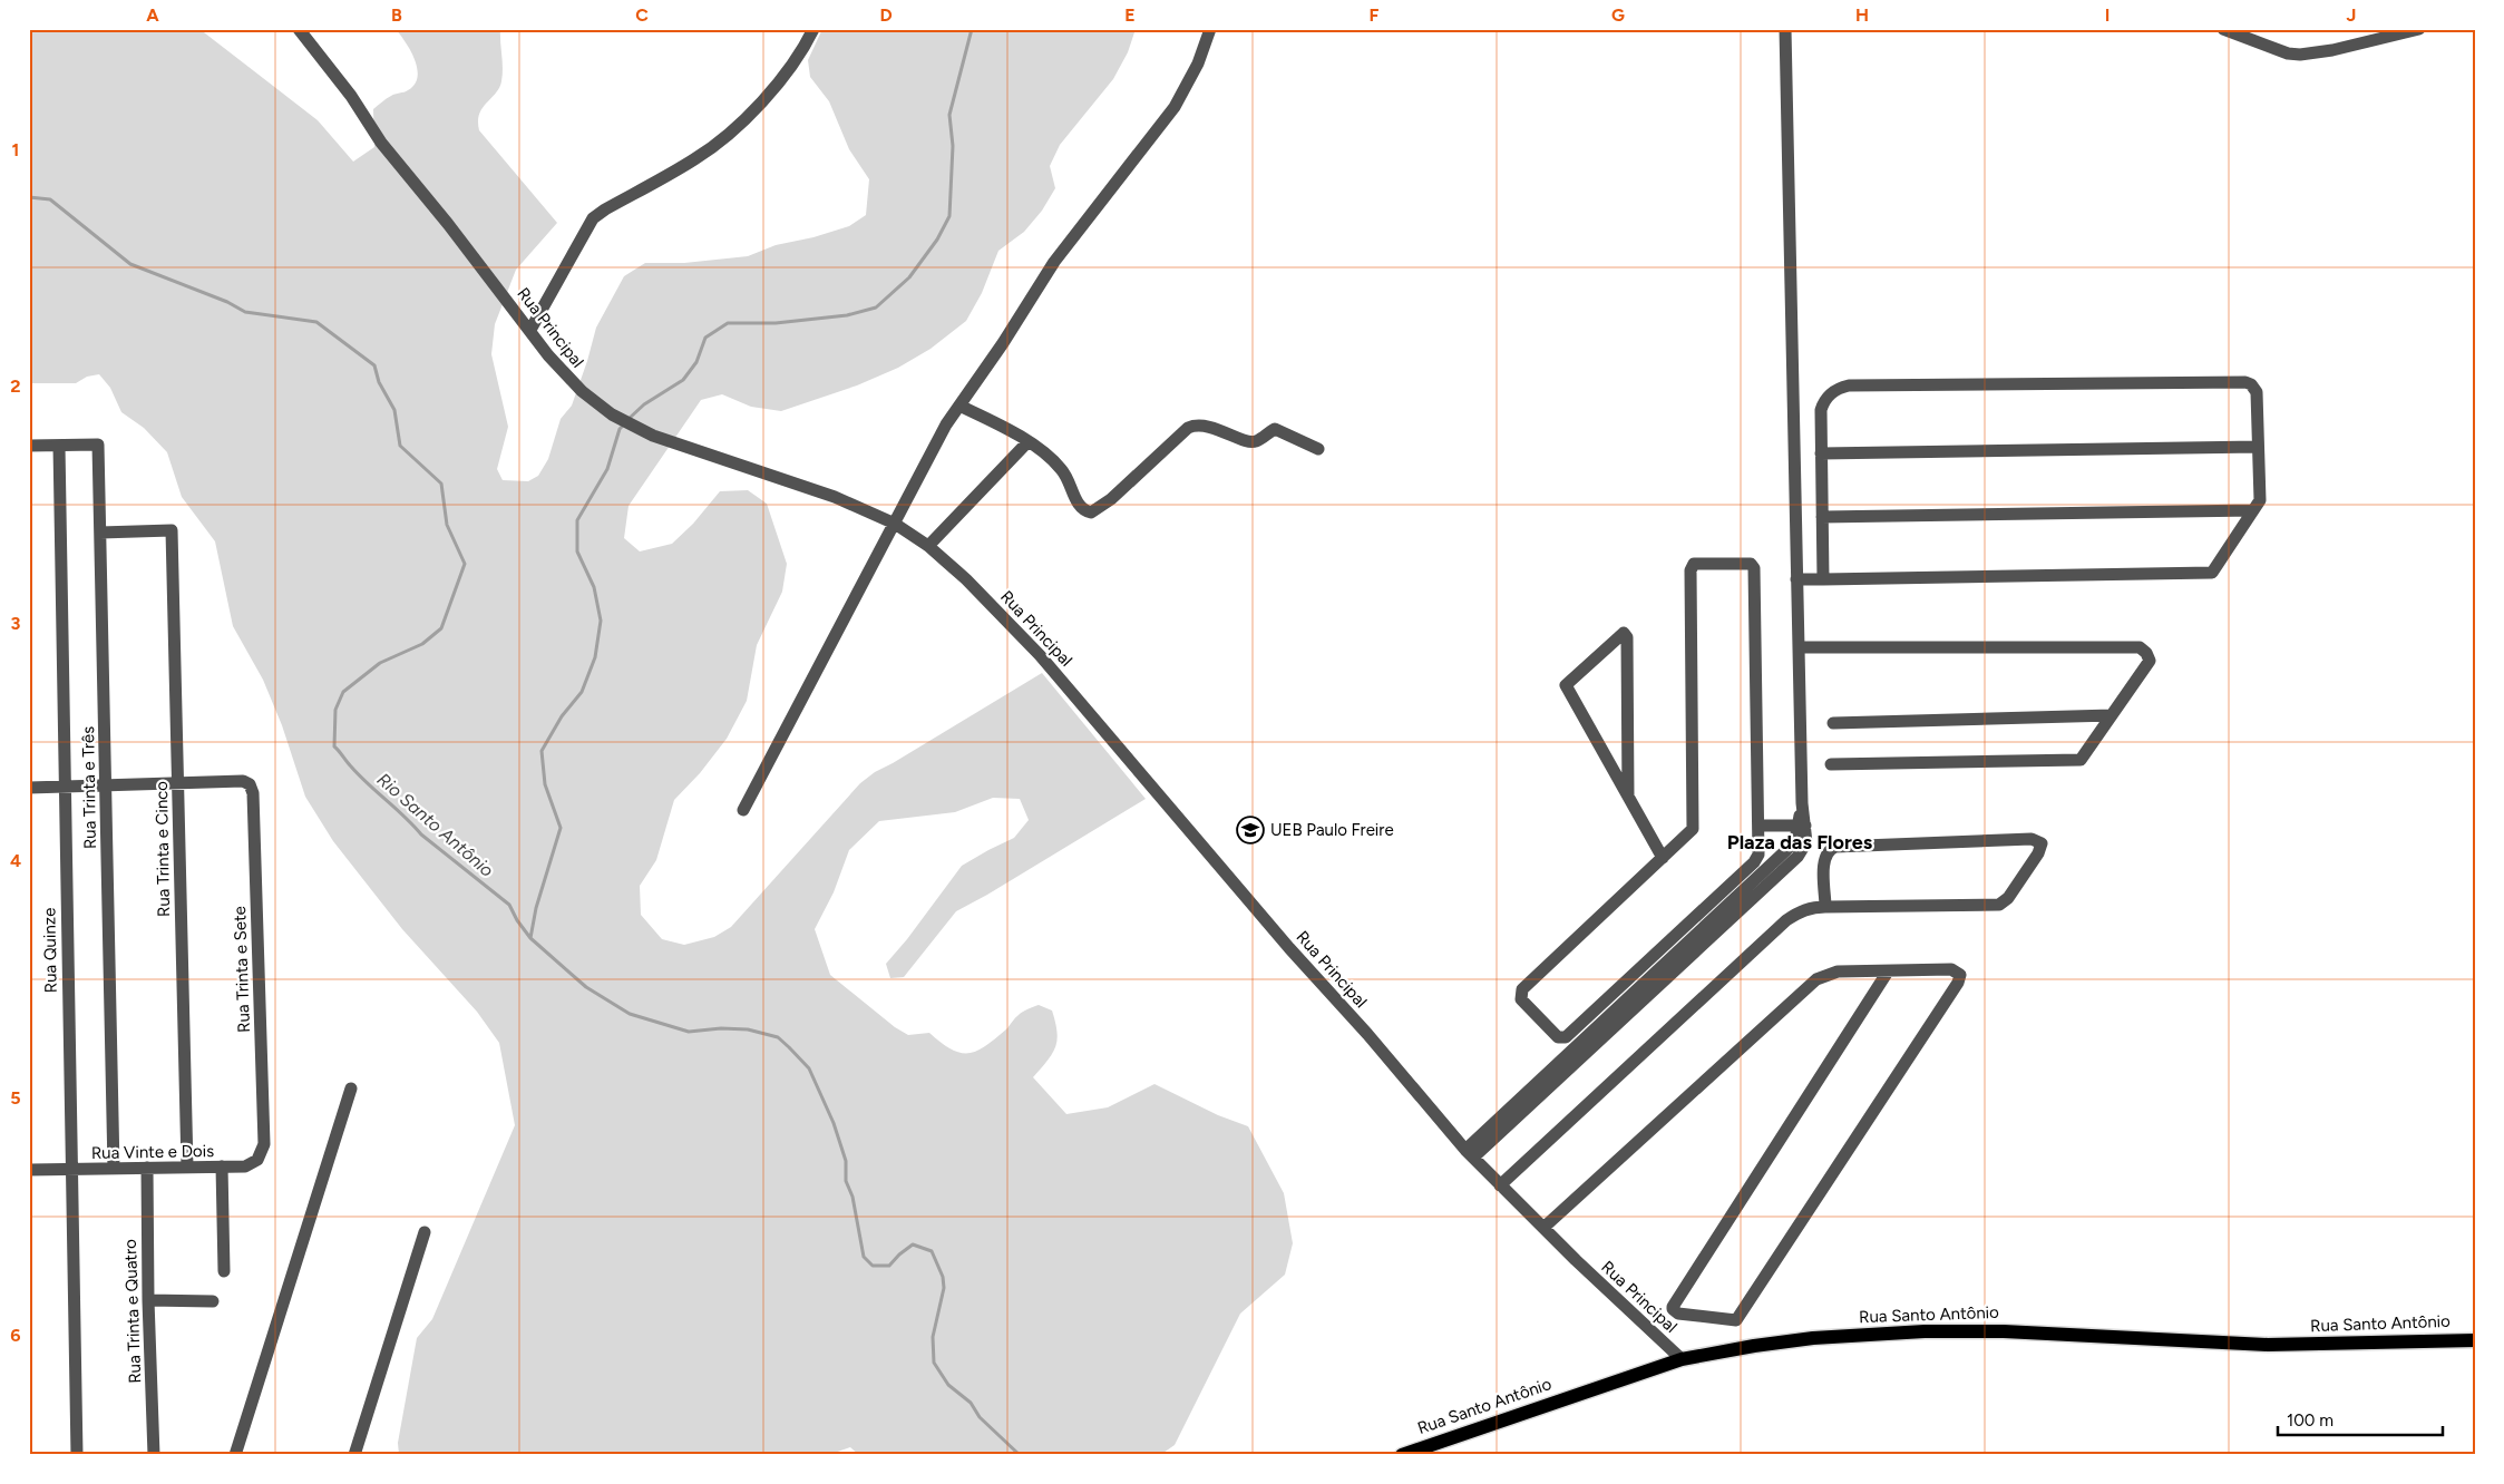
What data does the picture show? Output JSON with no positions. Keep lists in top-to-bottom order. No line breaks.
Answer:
{"streets":{"main road":["Rua Santo Antônio"],"street":["Rua Principal","Rua Trinta e Três","Rua Trinta e Cinco","Rua Quinze","Rua Trinta e Sete","Rua Vinte e Dois","Rua Trinta e Quatro"]},"crossings":[["Rua Principal","Rua Santo Antônio"],["Rua Trinta e Três","Rua Trinta e Cinco"],["Rua Trinta e Três","Rua Quinze"],["Rua Trinta e Três","Rua Vinte e Dois"],["Rua Trinta e Cinco","Rua Trinta e Sete"],["Rua Trinta e Cinco","Rua Vinte e Dois"],["Rua Quinze","Rua Vinte e Dois"],["Rua Trinta e Sete","Rua Vinte e Dois"],["Rua Vinte e Dois","Rua Trinta e Quatro"]],"districts":["Plaza das Flores"],"water":["Rio Santo Antônio"],"places":{"school or university":["UEB Paulo Freire"]},"scale_bar":"100 m","grid":{"columns":["A","B","C","D","E","F","G","H","I","J"],"rows":["1","2","3","4","5","6"]}}
